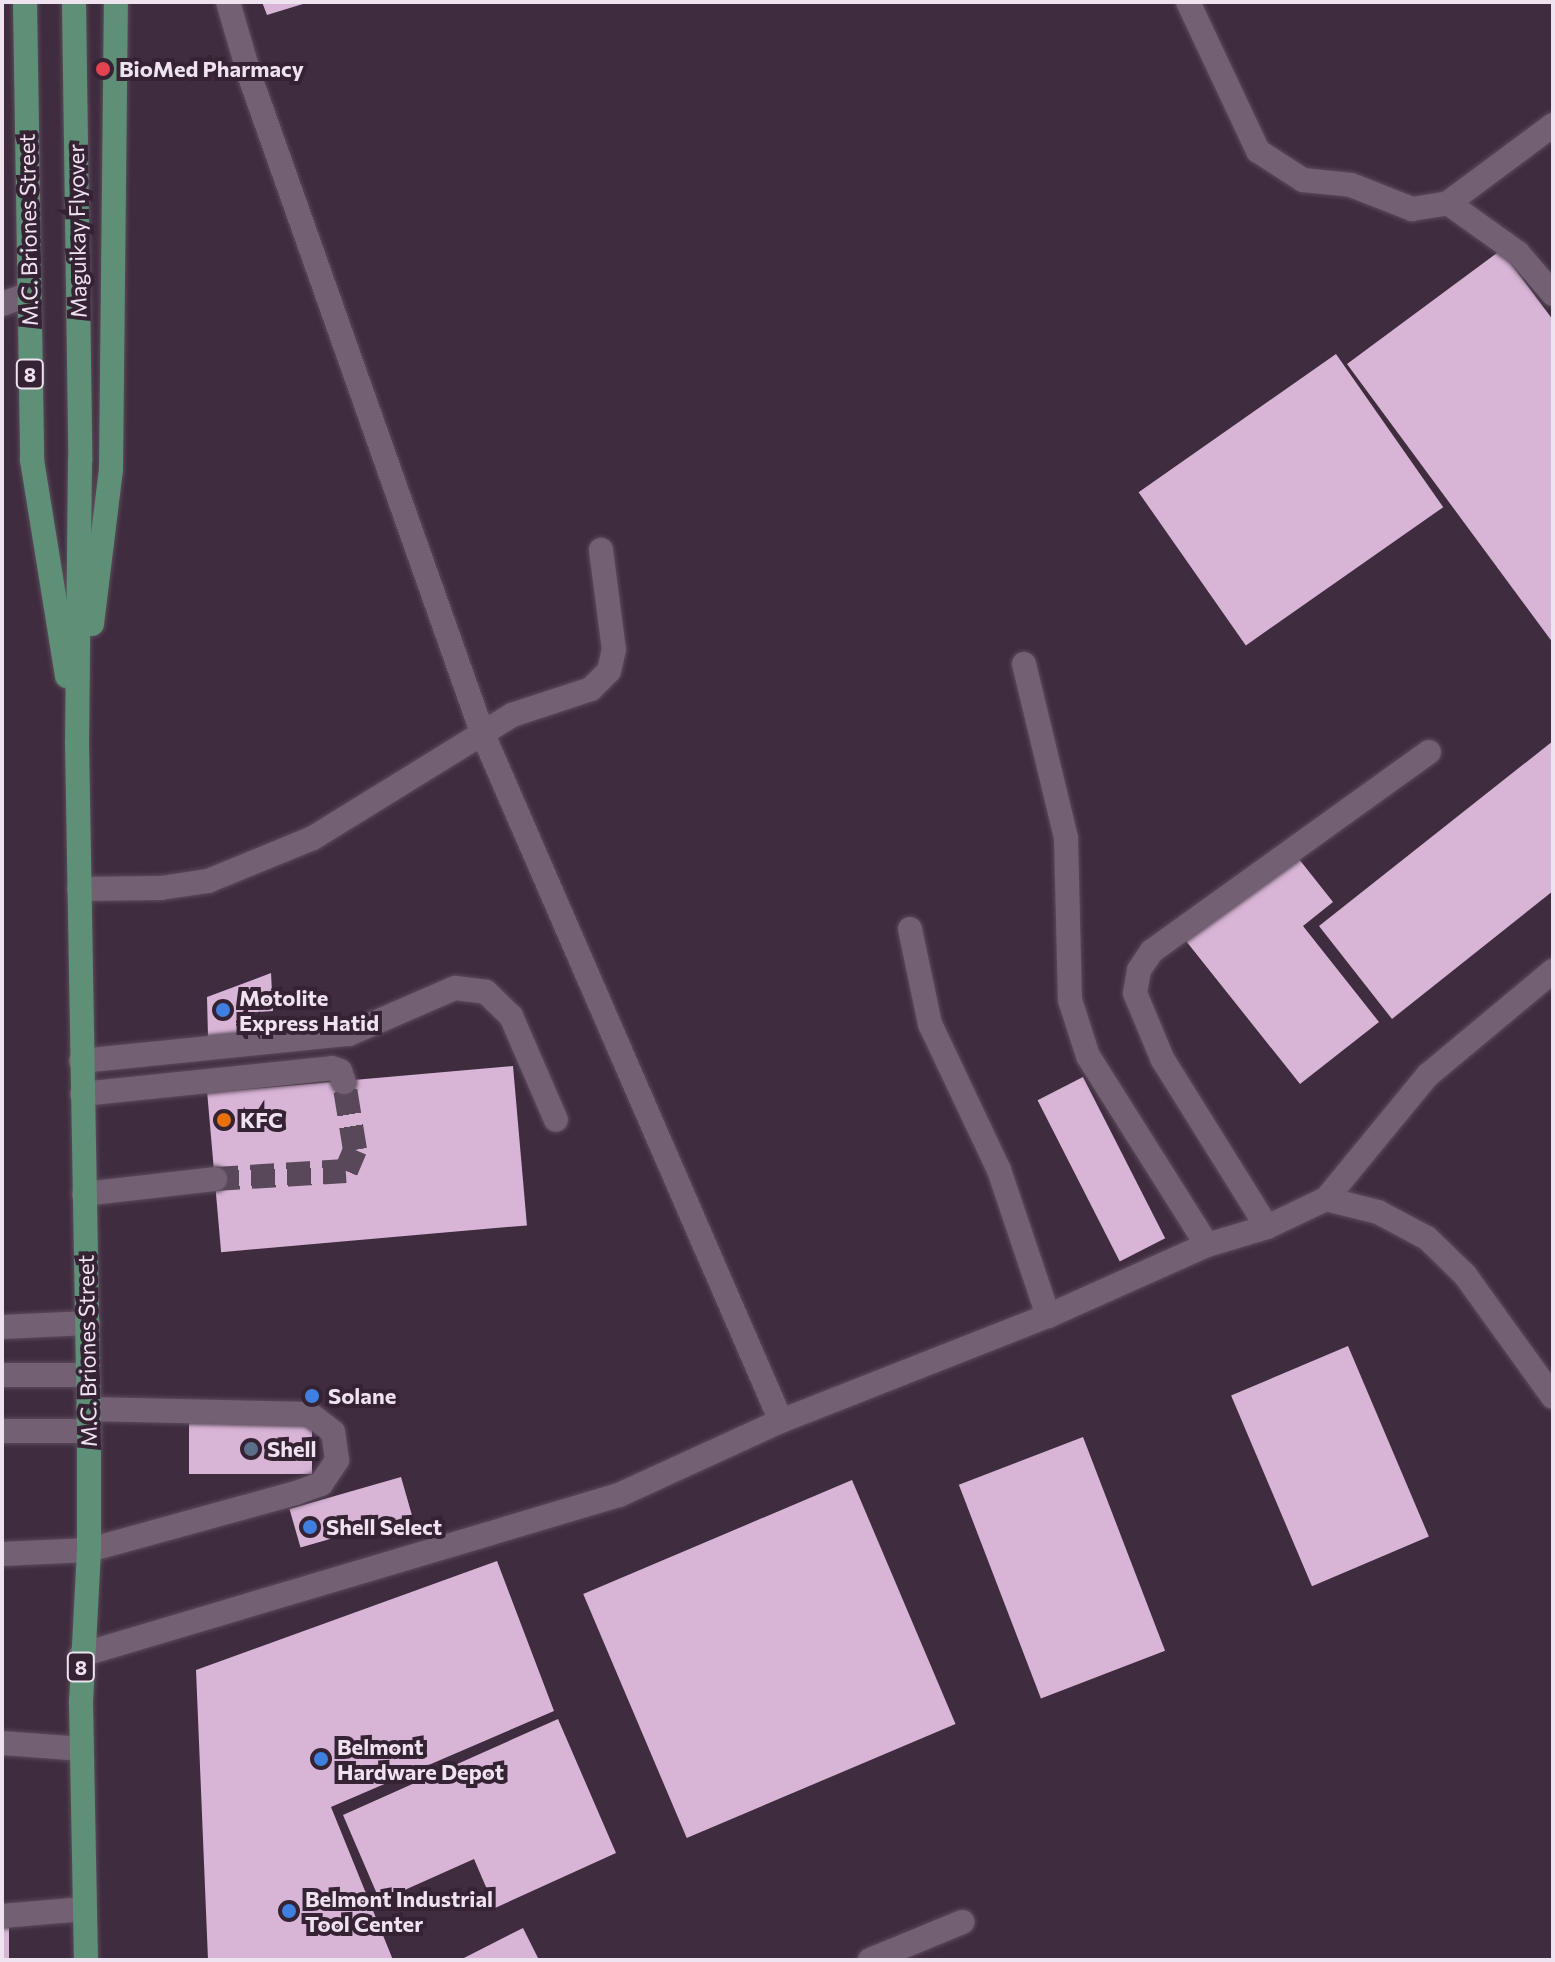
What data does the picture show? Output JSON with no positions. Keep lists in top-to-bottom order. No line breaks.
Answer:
{"streets":{"main road":["M.C. Briones Street","Maguikay Flyover","8"]},"crossings":[["M.C. Briones Street","Maguikay Flyover"]],"places":["BioMed Pharmacy","Motolite Express Hatid","KFC","Solane","Shell","Shell Select","Belmont Hardware Depot","Belmont Industrial Tool Center"]}
